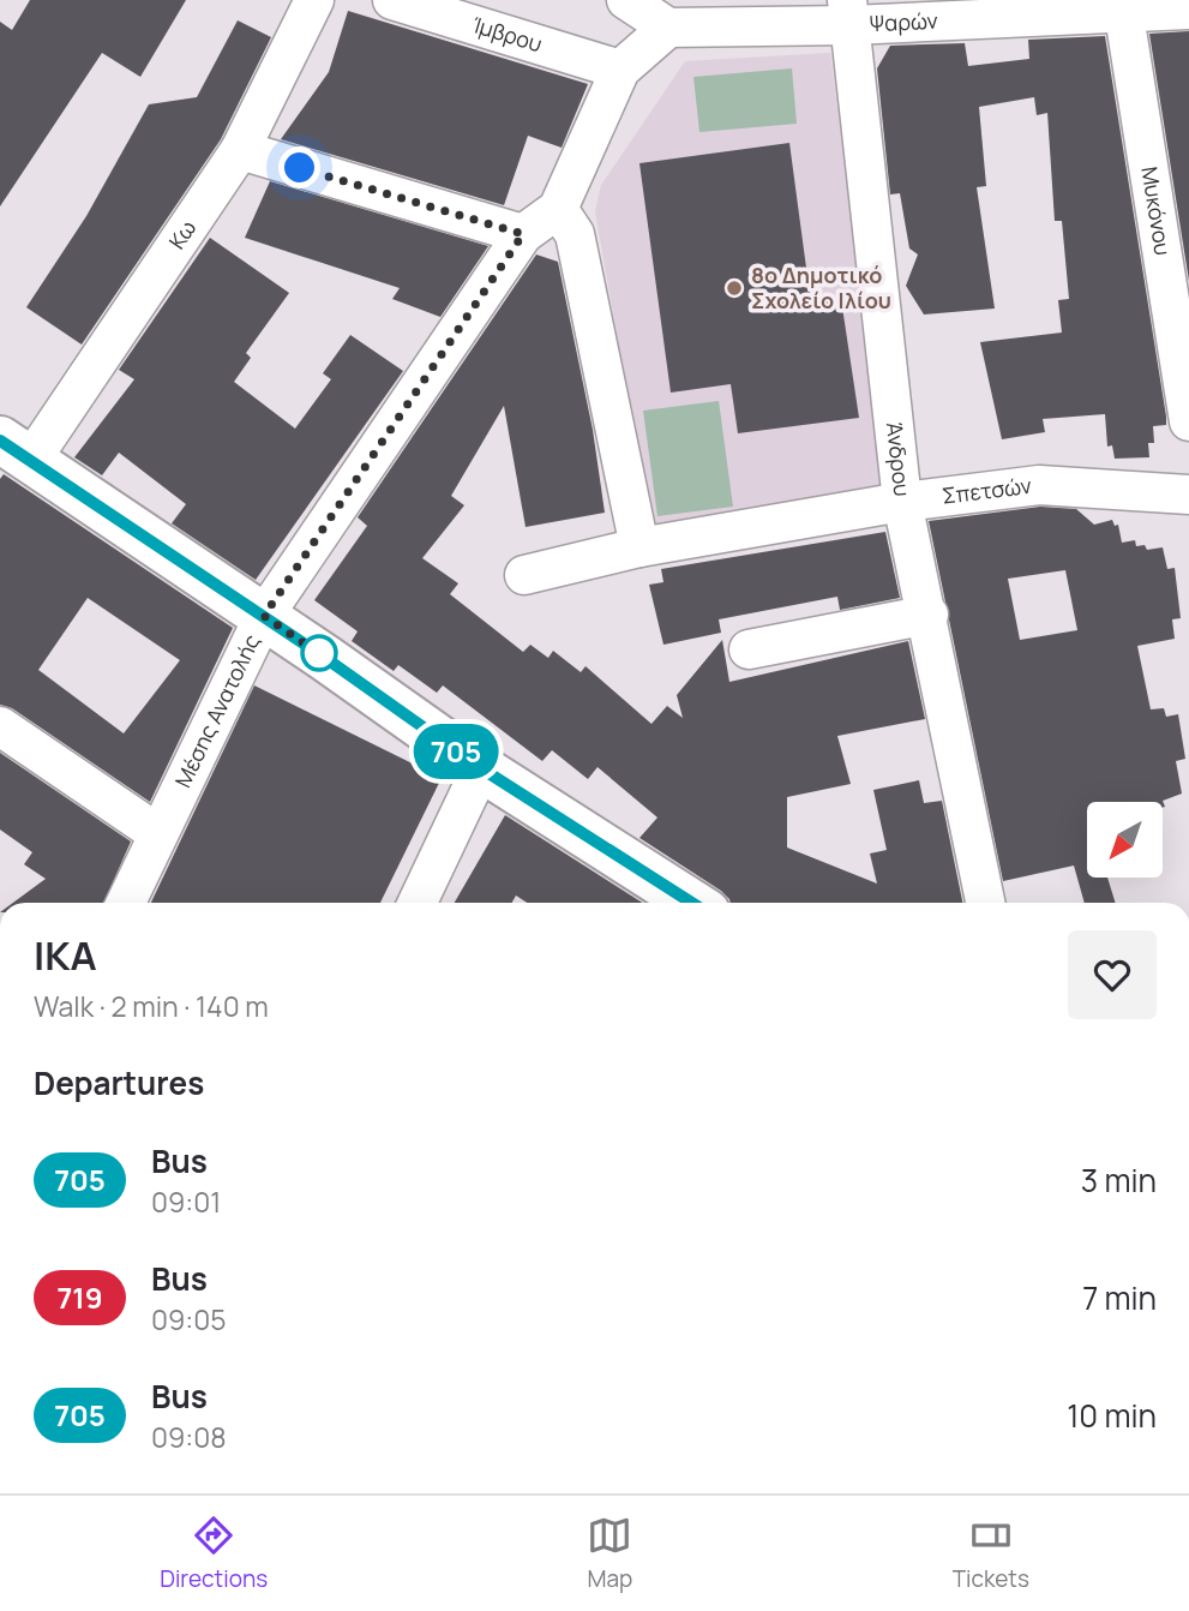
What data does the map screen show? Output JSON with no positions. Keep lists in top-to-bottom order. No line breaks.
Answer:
{"streets":{"street":["Ψαρών","Ίμβρου","Μυκόνου","Κω","Άνδρου","Σπετσών","Μέσης Ανατολής"]},"crossings":[["Ψαρών","Μυκόνου"],["Ψαρών","Άνδρου"],["Ψαρών","Μέσης Ανατολής"],["Ίμβρου","Μέσης Ανατολής"],["Άνδρου","Σπετσών"]],"places":["8ο Δημοτικό Σχολείο Ιλίου"],"lines":["bus line 705"],"north":"bottom left","page":{"on_map":"705","heading":[["ΙΚΑ","Walk · 2 min · 140 m"],"Departures"],"list":[{"mark":"705","name":"Bus","note":"09:01","value":"3 min"},{"mark":"719","name":"Bus","note":"09:05","value":"7 min"},{"mark":"705","name":"Bus","note":"09:08","value":"10 min"}],"tabs":["Directions","Map","Tickets"]}}
